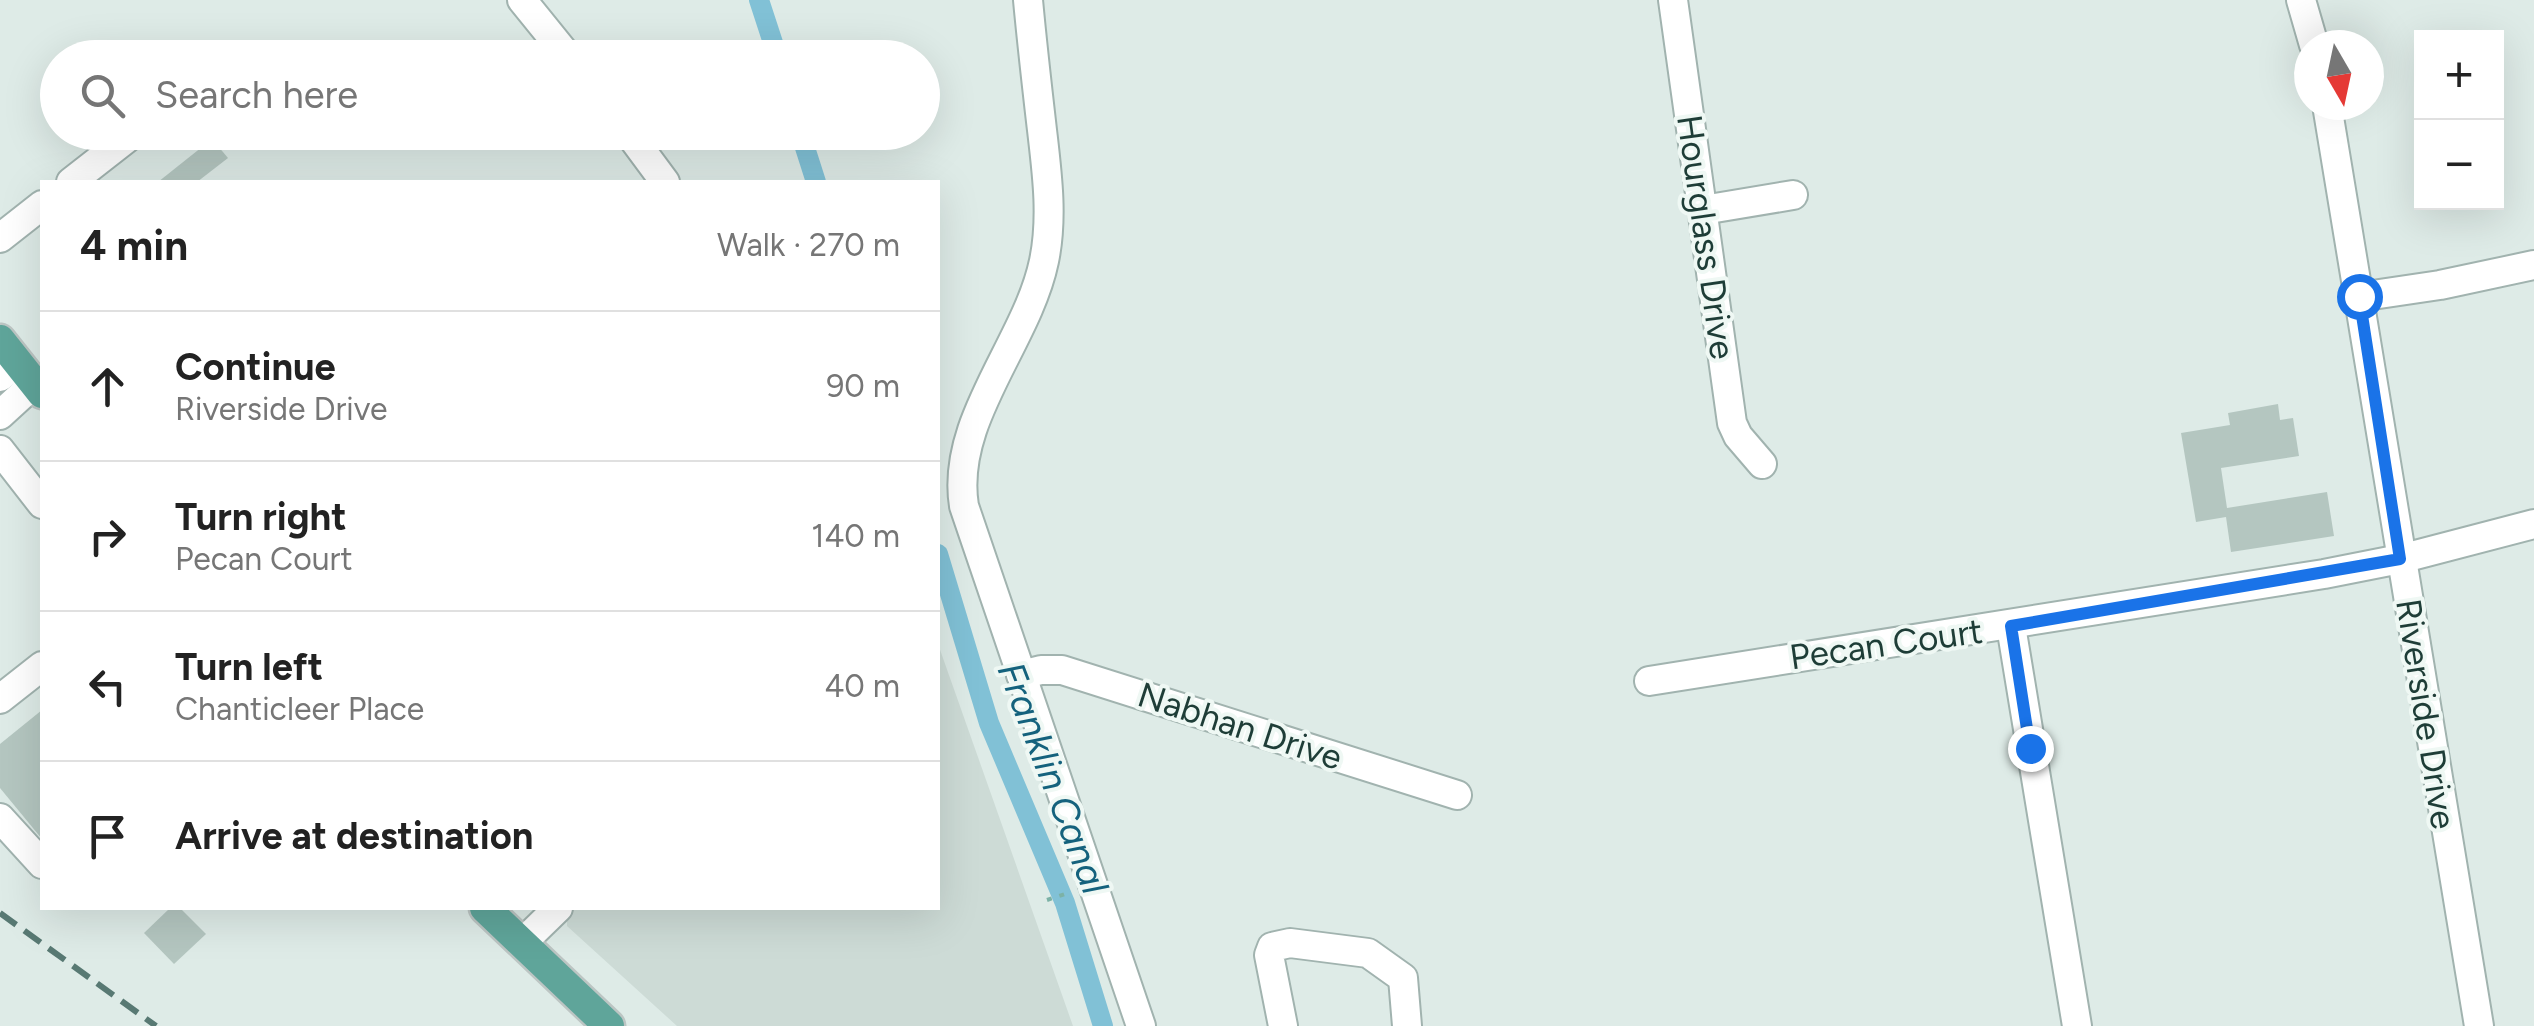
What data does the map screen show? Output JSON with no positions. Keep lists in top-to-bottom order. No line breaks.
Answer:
{"streets":{"street":["Hourglass Drive","Pecan Court","Riverside Drive","Nabhan Drive"]},"crossings":[["Pecan Court","Riverside Drive"]],"water":["Franklin Canal"],"north":"bottom","page":{"map_buttons":["+","−"],"search":"Search here","heading":["4 min","Walk · 270 m"],"list":[["Continue","Riverside Drive","90 m"],["Turn right","Pecan Court","140 m"],["Turn left","Chanticleer Place","40 m"],"Arrive at destination"]}}
